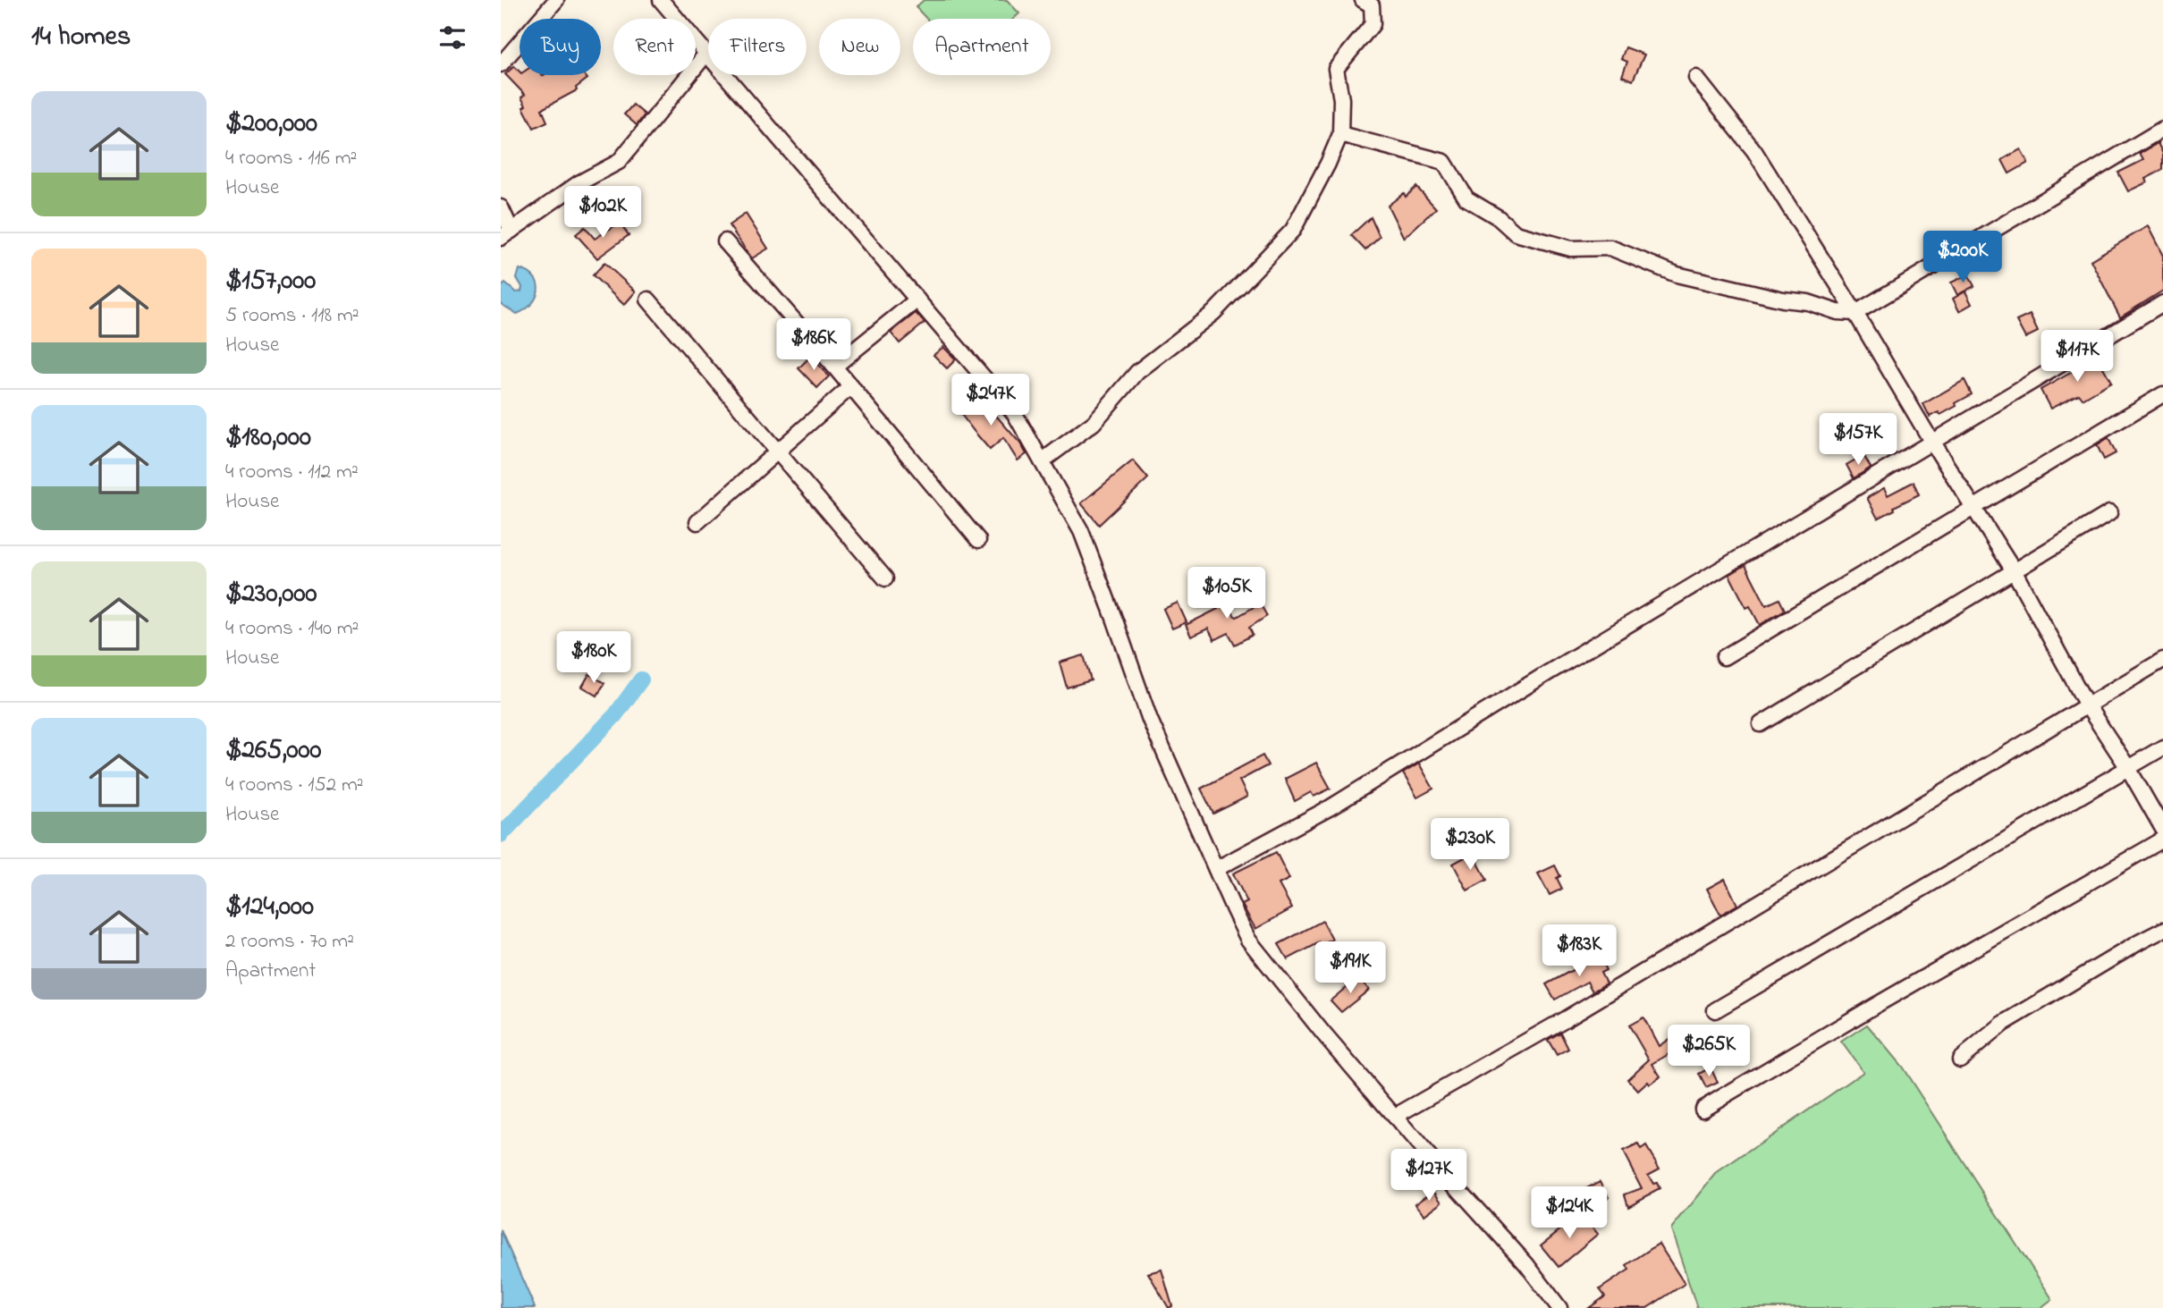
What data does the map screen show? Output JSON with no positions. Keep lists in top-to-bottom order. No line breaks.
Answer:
{"page":{"heading":"14 homes","chip":["Buy","Rent","Filters","New","Apartment"],"list":[{"name":"$200,000","note":"4 rooms · 116 m² · House"},{"name":"$157,000","note":"5 rooms · 118 m² · House"},{"name":"$180,000","note":"4 rooms · 112 m² · House"},{"name":"$230,000","note":"4 rooms · 140 m² · House"},{"name":"$265,000","note":"4 rooms · 152 m² · House"},{"name":"$124,000","note":"2 rooms · 70 m² · Apartment"}],"price":["$102K","$200K","$186K","$117K","$247K","$157K","$105K","$180K","$230K","$183K","$191K","$265K","$127K","$124K"]}}
